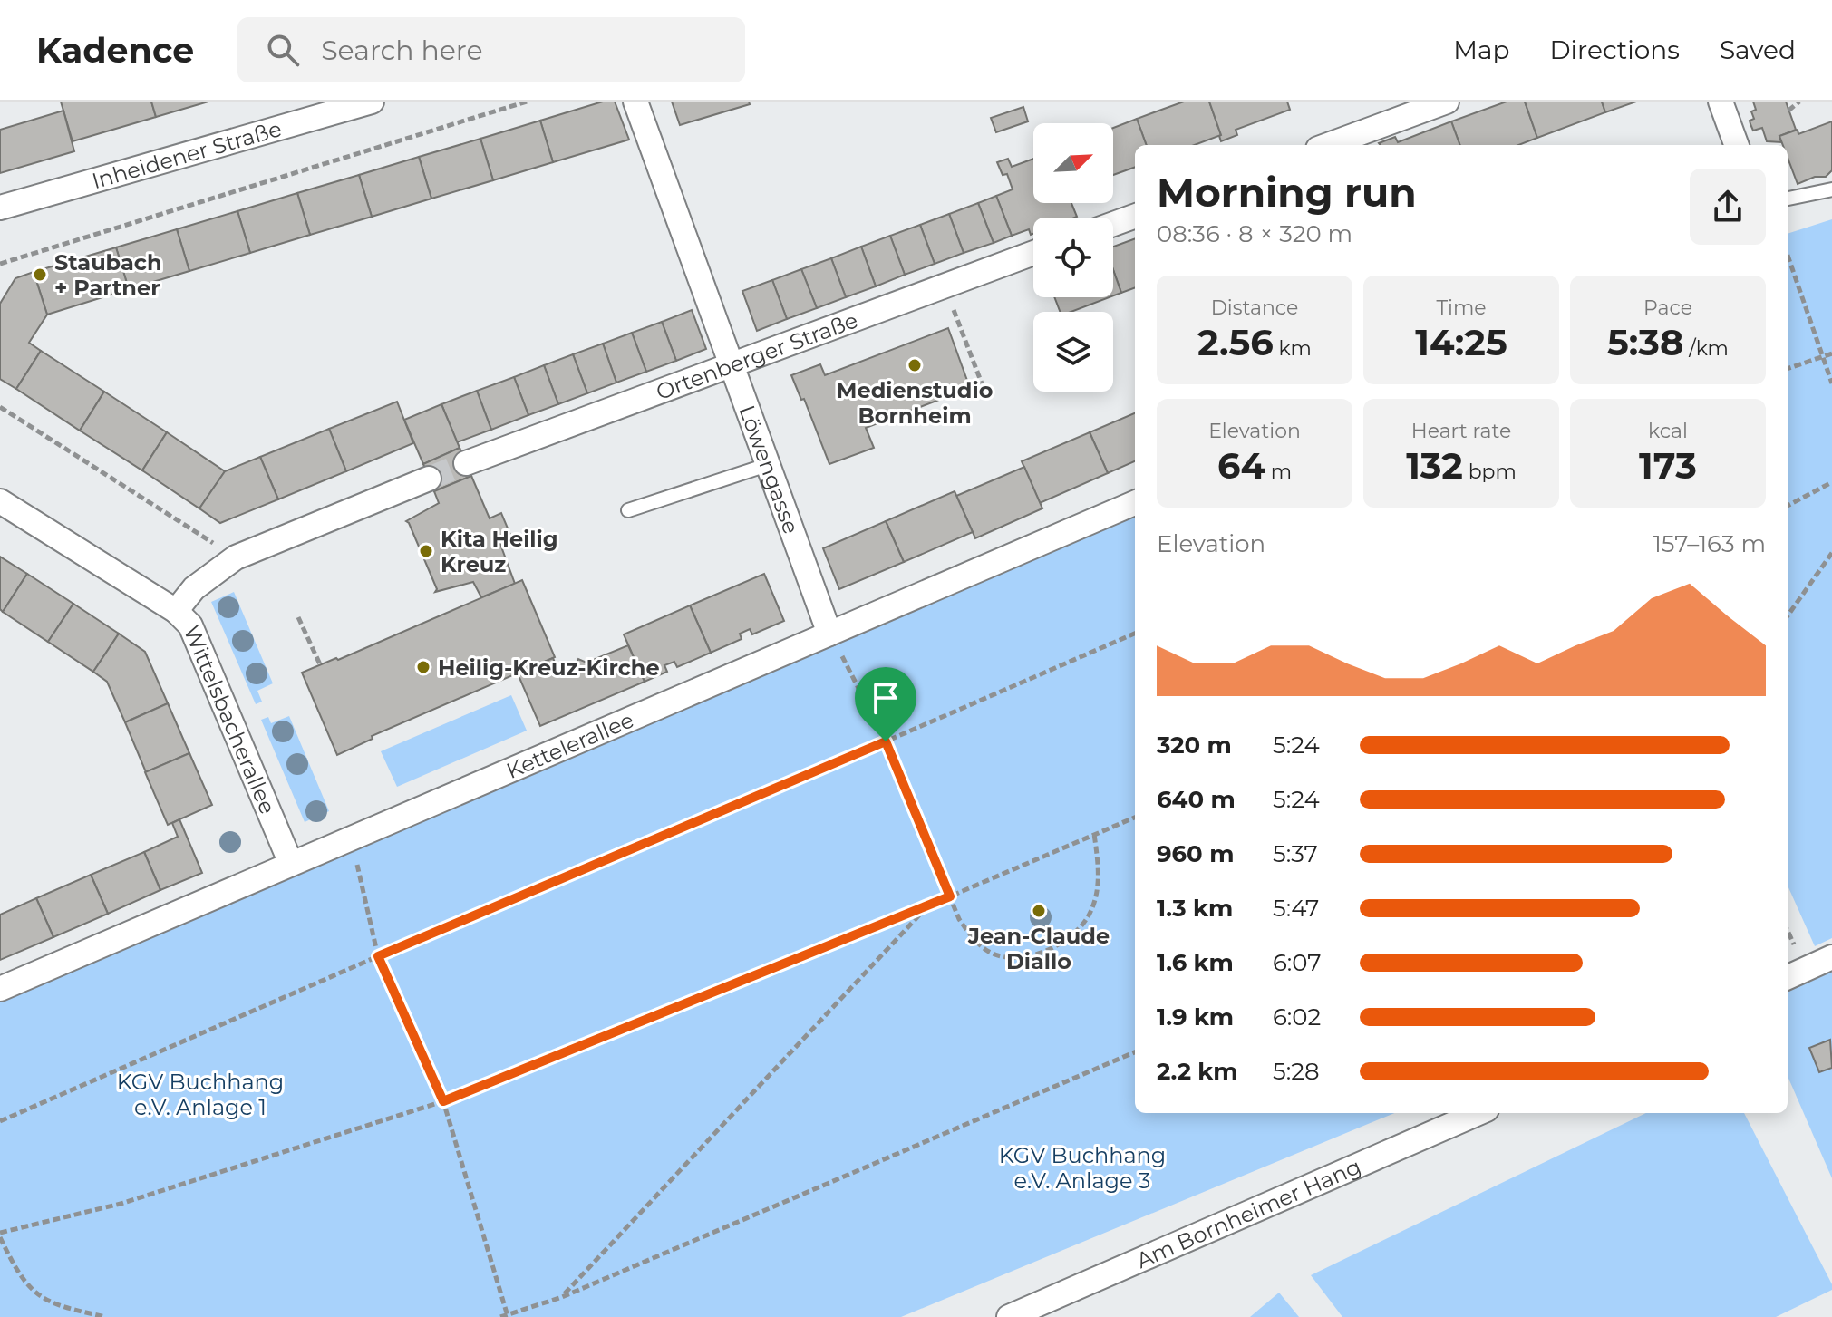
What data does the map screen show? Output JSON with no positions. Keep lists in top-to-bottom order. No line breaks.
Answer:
{"streets":{"street":["Inheidener Straße","Ortenberger Straße","Löwengasse","Wittelsbacherallee","Kettelerallee","Am Bornheimer Hang"]},"crossings":[["Ortenberger Straße","Löwengasse"],["Löwengasse","Kettelerallee"],["Wittelsbacherallee","Kettelerallee"]],"parks":["KGV Buchhang e.V. Anlage 1","KGV Buchhang e.V. Anlage 3"],"places":["Staubach + Partner","Medienstudio Bornheim","Kita Heilig Kreuz","Heilig-Kreuz-Kirche","Jean-Claude Diallo"],"north":"top right","page":{"header":"Kadence","search":"Search here","nav":["Map","Directions","Saved"],"heading":["Morning run","08:36 · 8 × 320 m"],"stats":[["Distance","2.56 km"],["Time","14:25"],["Pace","5:38 /km"],["Elevation","64 m"],["Heart rate","132 bpm"],["kcal","173"]],"chart":["Elevation","157–163 m"],"list":[{"name":"320 m","note":"5:24"},{"name":"640 m","note":"5:24"},{"name":"960 m","note":"5:37"},{"name":"1.3 km","note":"5:47"},{"name":"1.6 km","note":"6:07"},{"name":"1.9 km","note":"6:02"},{"name":"2.2 km","note":"5:28"}]}}
